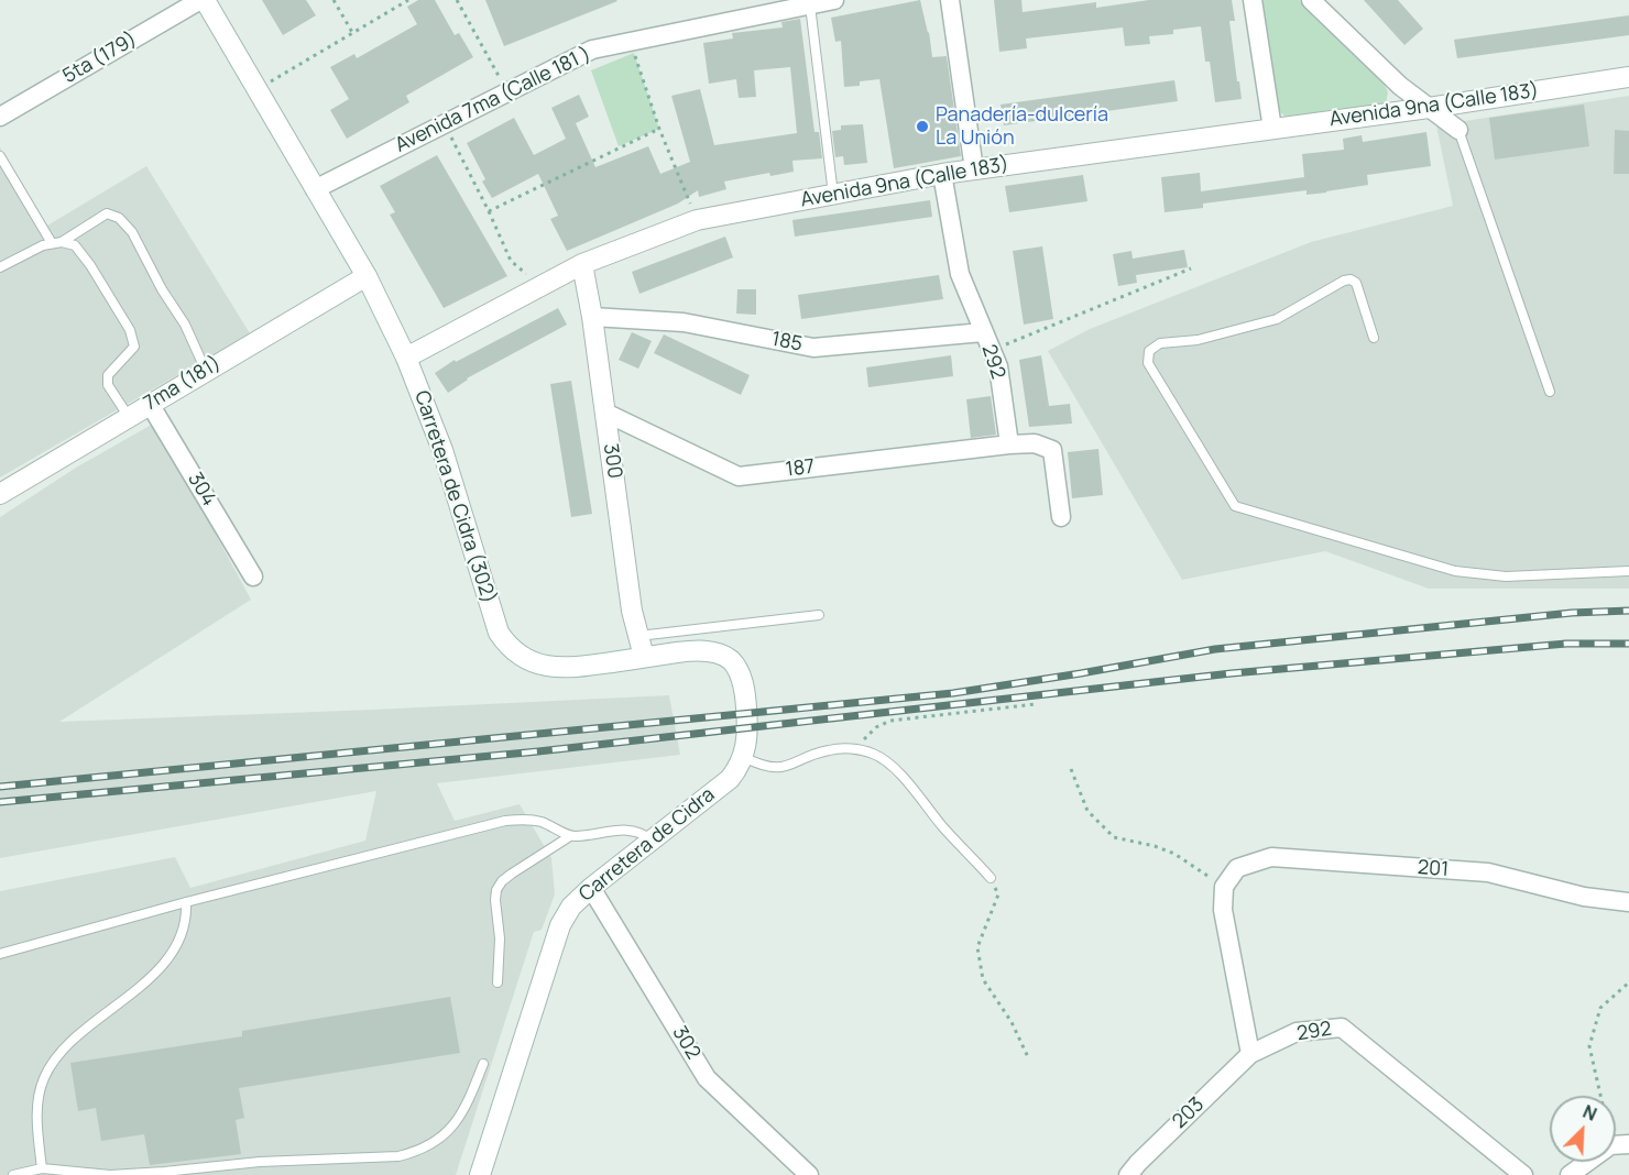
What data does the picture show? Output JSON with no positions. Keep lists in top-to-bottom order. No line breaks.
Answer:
{"streets":{"street":["5ta (179)","Avenida 7ma (Calle 181 )","Avenida 9na (Calle 183)","185","292","7ma (181)","300","187","304","Carretera de Cidra (302)","Carretera de Cidra","201","302","203"]},"crossings":[["5ta (179)","Carretera de Cidra (302)"],["Avenida 7ma (Calle 181 )","Carretera de Cidra (302)"],["Avenida 9na (Calle 183)","292"],["Avenida 9na (Calle 183)","300"],["Avenida 9na (Calle 183)","Carretera de Cidra (302)"],["185","292"],["185","300"],["292","187"],["292","203"],["7ma (181)","304"],["7ma (181)","Carretera de Cidra (302)"],["300","187"],["300","Carretera de Cidra (302)"],["Carretera de Cidra (302)","Carretera de Cidra"],["Carretera de Cidra","302"]],"places":["Panadería-dulcería La Unión"],"north":"top right"}
